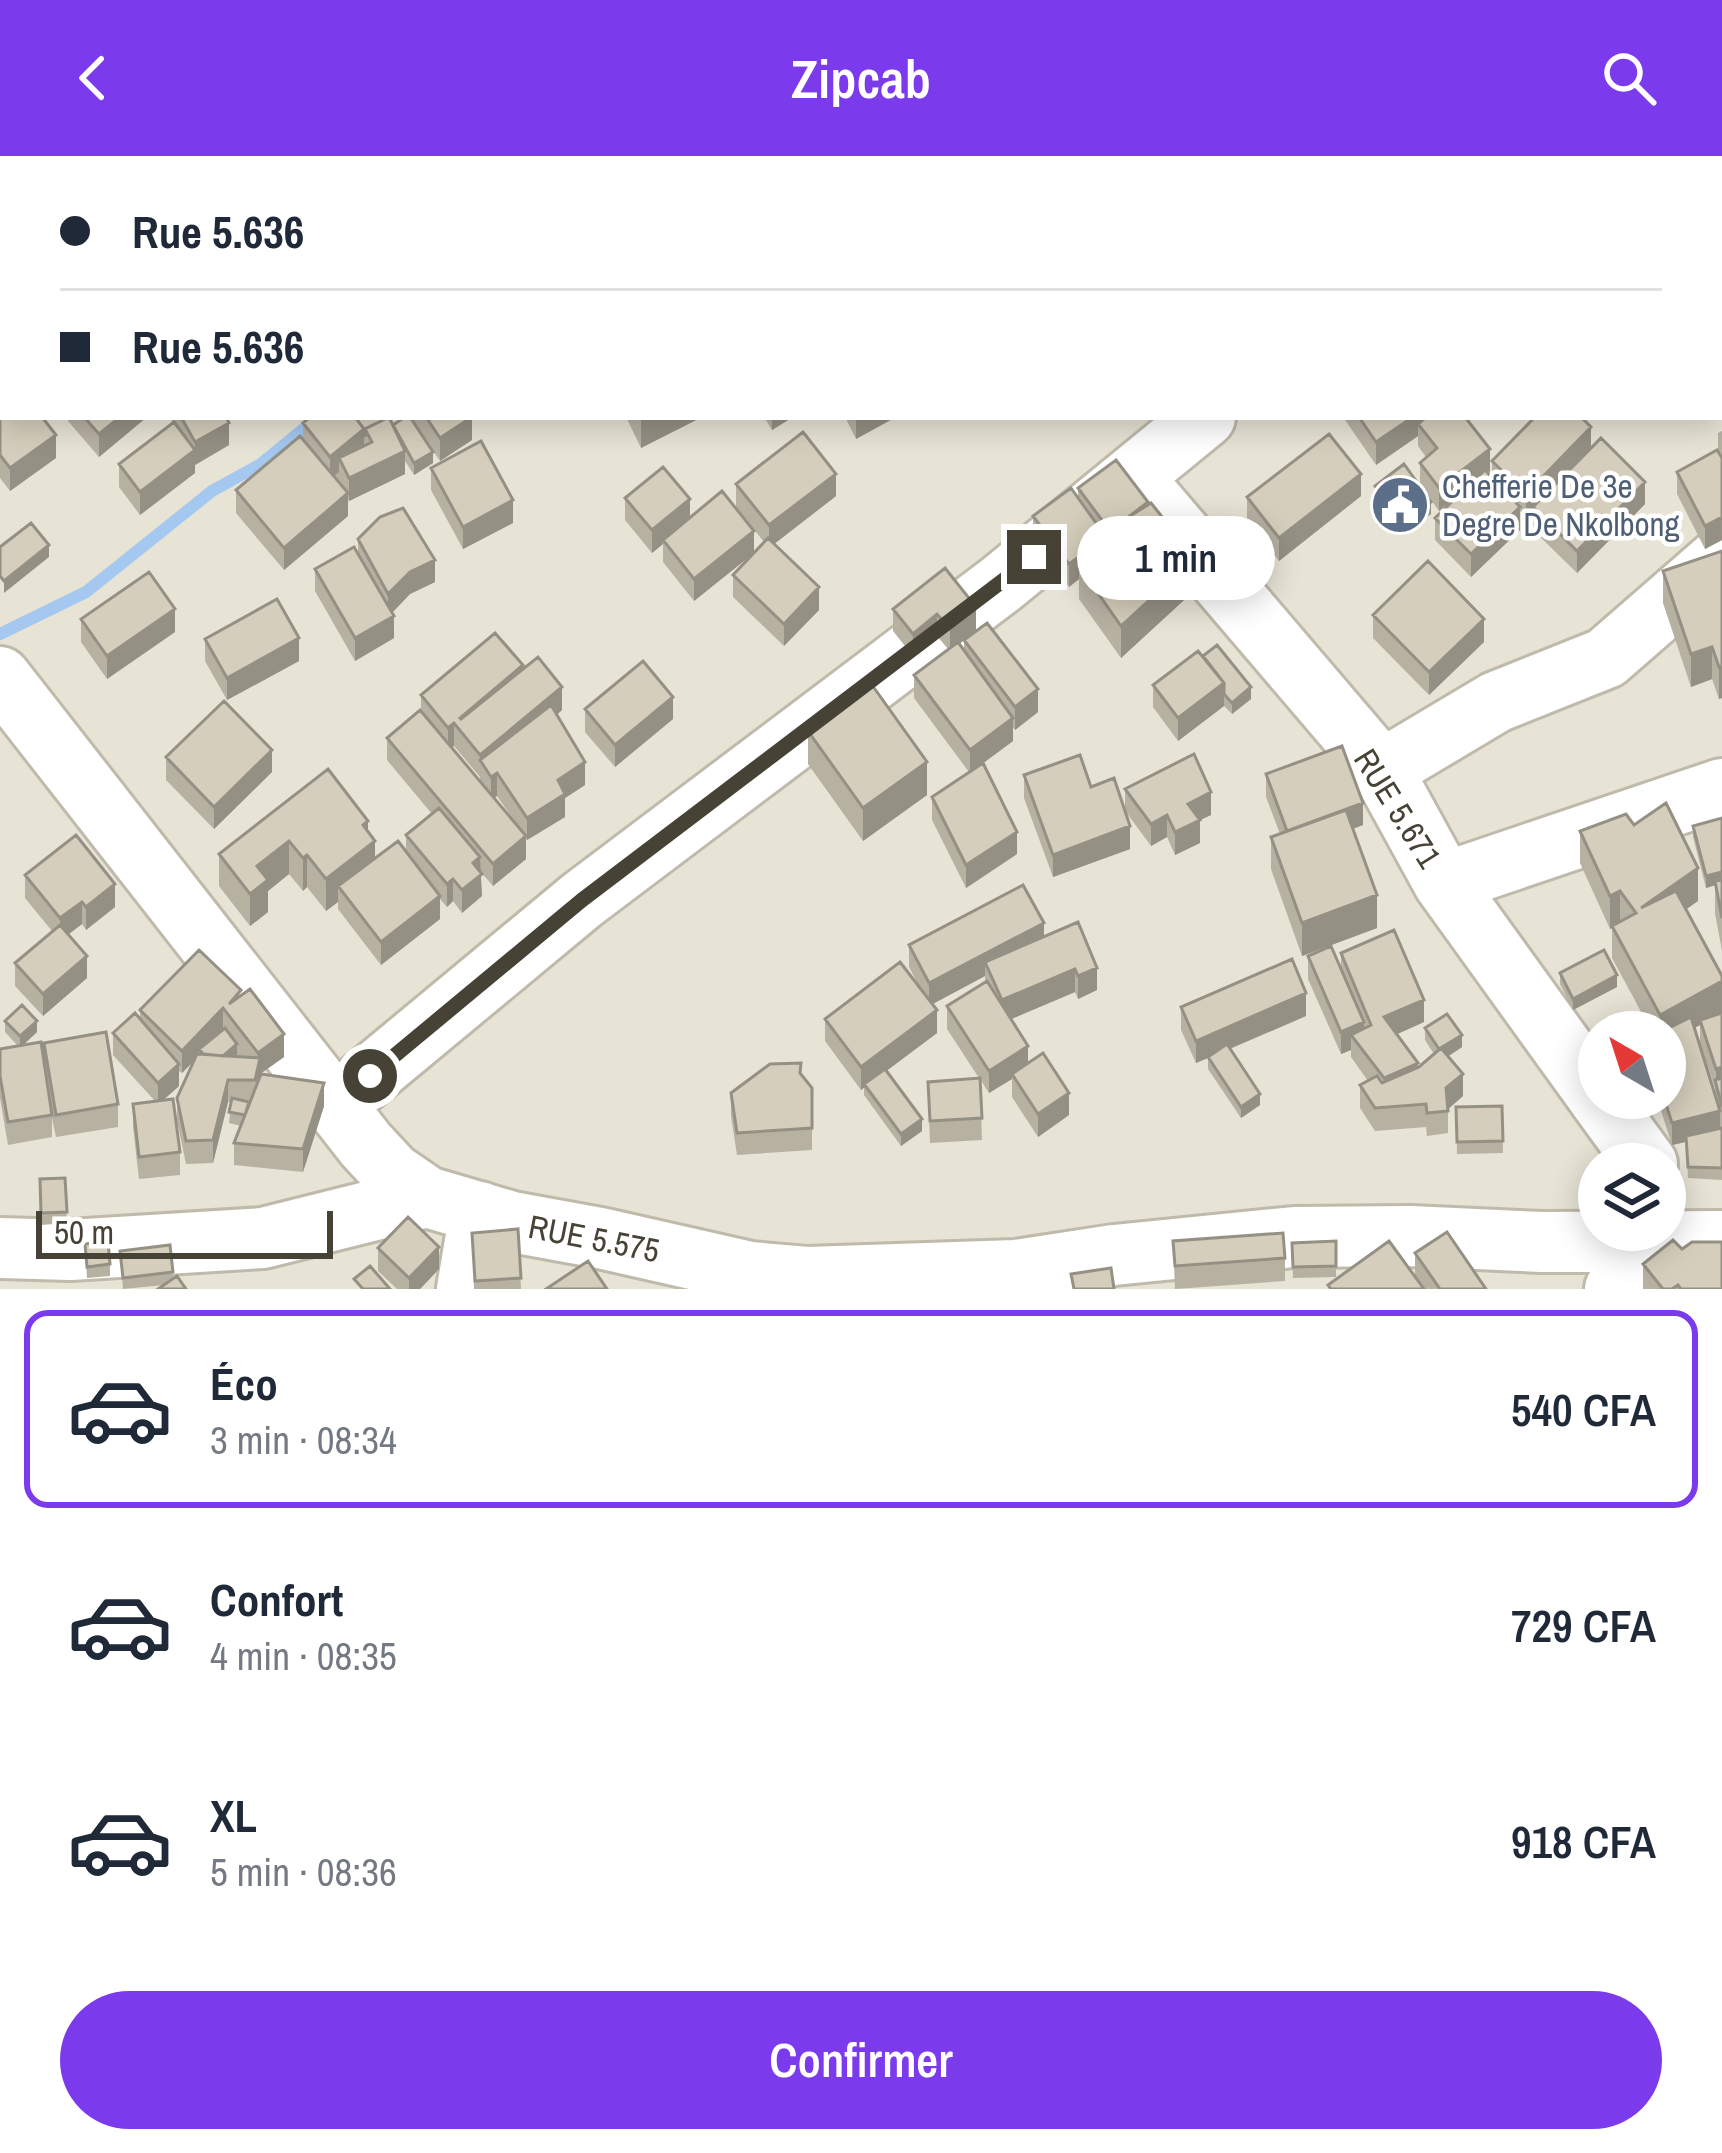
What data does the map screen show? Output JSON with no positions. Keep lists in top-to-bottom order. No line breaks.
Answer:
{"streets":{"street":["RUE 5.671","RUE 5.575"]},"places":{"public building":["Chefferie De 3e Degre De Nkolbong"]},"scale_bar":"50 m","north":"top left","page":{"header":"Zipcab","banner":["Rue 5.636","Rue 5.636"],"bubble":"1 min","scale":"50 m","list":[{"name":"Éco","note":"3 min · 08:34","value":"540 CFA"},{"name":"Confort","note":"4 min · 08:35","value":"729 CFA"},{"name":"XL","note":"5 min · 08:36","value":"918 CFA"}],"buttons":"Confirmer"}}
